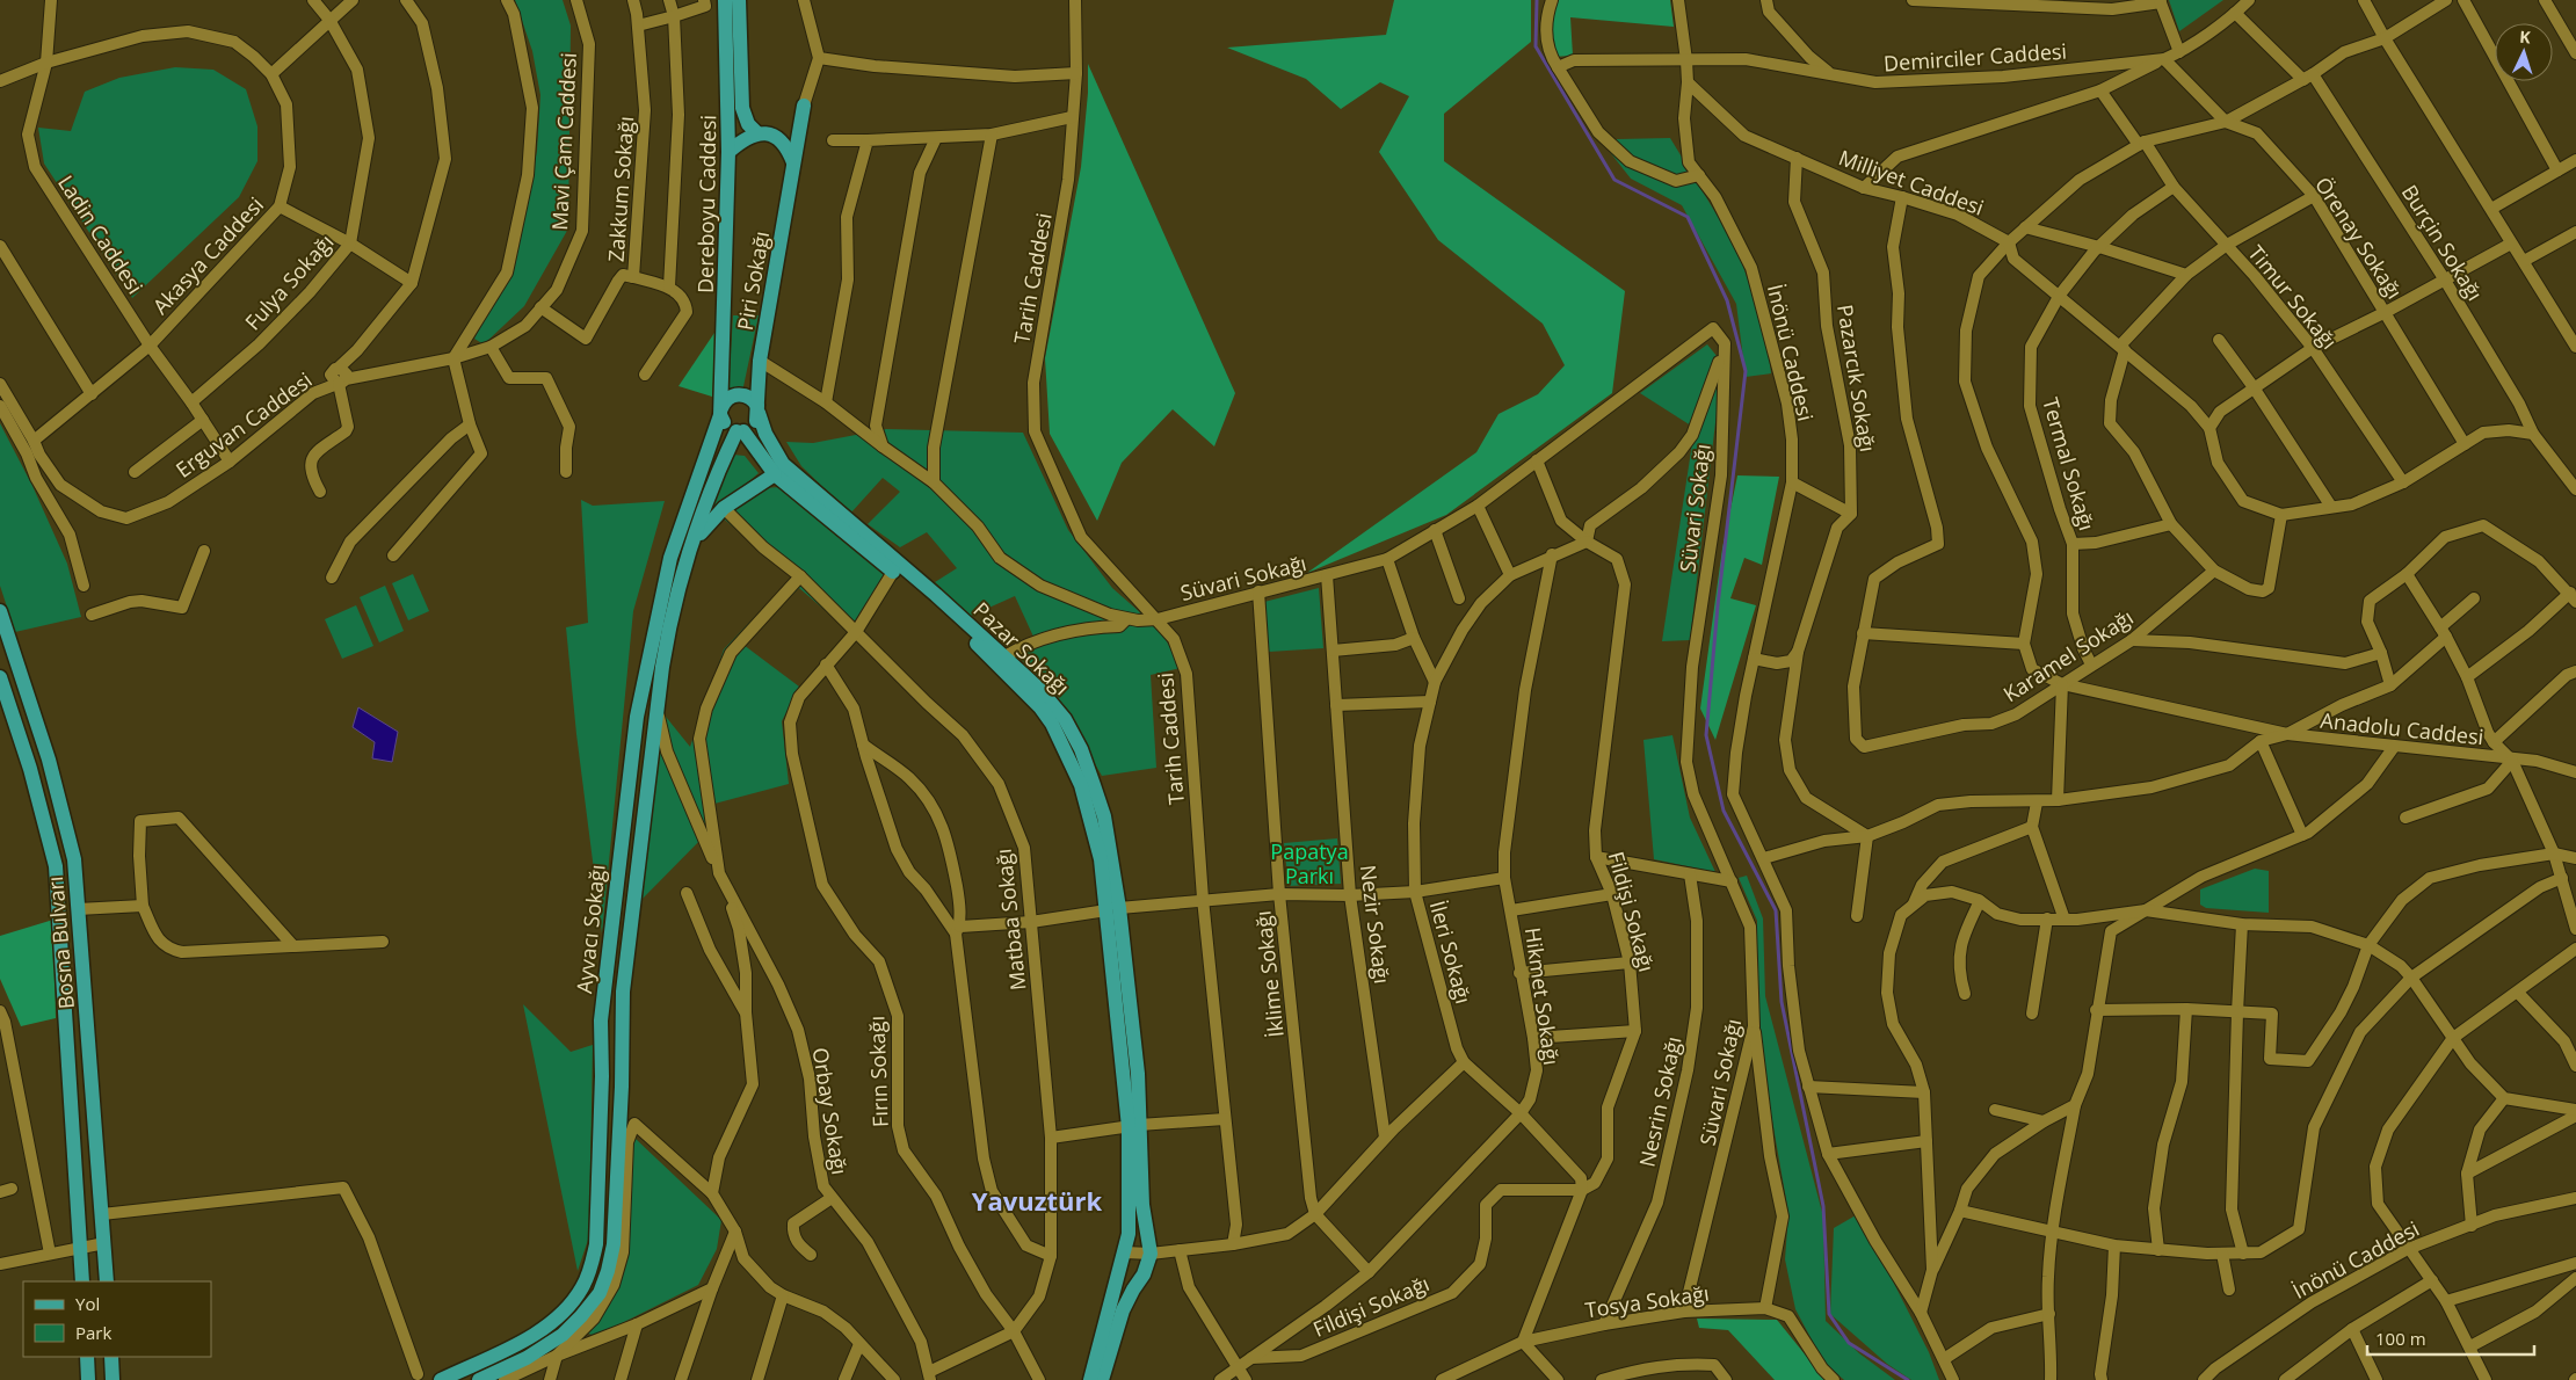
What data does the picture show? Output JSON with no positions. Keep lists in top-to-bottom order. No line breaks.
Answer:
{"streets":{"main road":["Dereboyu Caddesi","Piri Sokağı","Pazar Sokağı","Ayvacı Sokağı","Bosna Bulvarı"],"street":["Demirciler Caddesi","Mavi Çam Caddesi","Milliyet Caddesi","Zakkum Sokağı","Ladin Caddesi","Örenay Sokağı","Burçin Sokağı","Akasya Caddesi","Tarih Caddesi","Fulya Sokağı","Timur Sokağı","İnönü Caddesi","Pazarcık Sokağı","Erguvan Caddesi","Termal Sokağı","Süvari Sokağı","Karamel Sokağı","Anadolu Caddesi","Fildişi Sokağı","Matbaa Sokağı","Nezir Sokağı","İleri Sokağı","İklime Sokağı","Hikmet Sokağı","Fırın Sokağı","Nesrin Sokağı","Orbay Sokağı","Tosya Sokağı"]},"crossings":[["Demirciler Caddesi","Örenay Sokağı"],["Demirciler Caddesi","Burçin Sokağı"],["Demirciler Caddesi","İnönü Caddesi"],["Mavi Çam Caddesi","Zakkum Sokağı"],["Mavi Çam Caddesi","Erguvan Caddesi"],["Milliyet Caddesi","İnönü Caddesi"],["Milliyet Caddesi","Pazarcık Sokağı"],["Milliyet Caddesi","Karamel Sokağı"],["Dereboyu Caddesi","Piri Sokağı"],["Dereboyu Caddesi","Pazar Sokağı"],["Dereboyu Caddesi","Ayvacı Sokağı"],["Ladin Caddesi","Akasya Caddesi"],["Ladin Caddesi","Fulya Sokağı"],["Ladin Caddesi","Erguvan Caddesi"],["Akasya Caddesi","Erguvan Caddesi"],["Tarih Caddesi","Süvari Sokağı"],["Piri Sokağı","Pazar Sokağı"],["Piri Sokağı","Ayvacı Sokağı"],["Timur Sokağı","Termal Sokağı"],["Termal Sokağı","Karamel Sokağı"],["Süvari Sokağı","Fildişi Sokağı"],["Süvari Sokağı","Nezir Sokağı"],["Süvari Sokağı","İklime Sokağı"],["Süvari Sokağı","Tosya Sokağı"],["Pazar Sokağı","Ayvacı Sokağı"],["Pazar Sokağı","Fırın Sokağı"],["Karamel Sokağı","Anadolu Caddesi"],["Fildişi Sokağı","İleri Sokağı"],["Fildişi Sokağı","Hikmet Sokağı"],["Matbaa Sokağı","Fırın Sokağı"],["İleri Sokağı","Hikmet Sokağı"],["Nesrin Sokağı","Tosya Sokağı"]],"districts":["Yavuztürk"],"parks":["Papatya Parkı"],"legend":["Yol","Park"],"scale_bar":"100 m","north":"top"}
